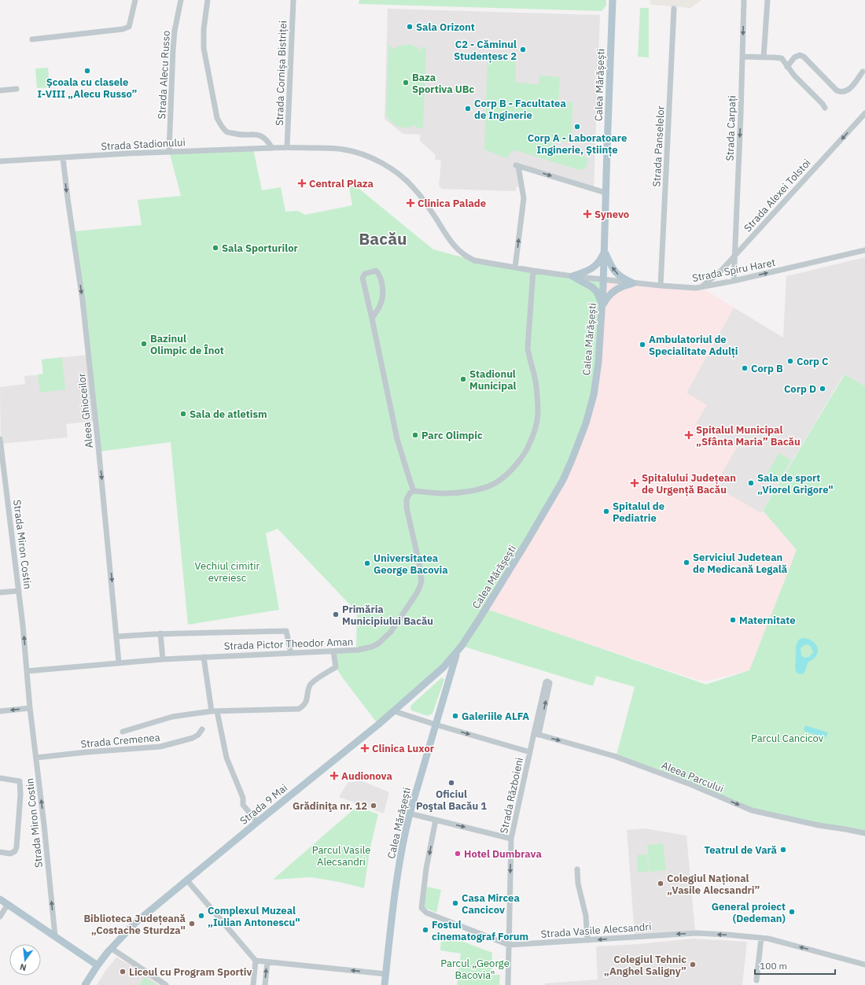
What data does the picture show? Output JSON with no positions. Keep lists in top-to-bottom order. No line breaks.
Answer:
{"streets":{"main road":["Calea Mărășești","Strada 9 Mai"],"street":["Strada Cornișa Bistriței","Strada Alecu Russo","Strada Carpați","Strada Stadionului","Strada Panselelor","Strada Alexei Tolstoi","Strada Spiru Haret","Aleea Ghioceilor","Strada Miron Costin","Strada Pictor Theodor Aman","Strada Cremenea","Aleea Parcului","Strada Războieni","Strada Vasile Alecsandri"]},"crossings":[["Strada Cornișa Bistriței","Strada Stadionului"],["Strada Alecu Russo","Strada Stadionului"],["Calea Mărășești","Strada Spiru Haret"],["Calea Mărășești","Strada Războieni"],["Calea Mărășești","Strada 9 Mai"],["Strada Carpați","Strada Alexei Tolstoi"],["Strada Carpați","Strada Spiru Haret"],["Strada Stadionului","Strada Spiru Haret"],["Strada Stadionului","Aleea Ghioceilor"],["Strada Panselelor","Strada Spiru Haret"],["Strada Alexei Tolstoi","Strada Spiru Haret"],["Aleea Ghioceilor","Strada Pictor Theodor Aman"],["Strada Miron Costin","Strada Pictor Theodor Aman"],["Strada Miron Costin","Strada Cremenea"],["Strada Războieni","Strada 9 Mai"],["Strada Războieni","Strada Vasile Alecsandri"]],"one_way":["Strada Carpați","Strada Alexei Tolstoi","Strada Spiru Haret","Aleea Ghioceilor","Strada Miron Costin","Aleea Parcului"],"districts":["Bacău"],"parks":["Vechiul cimitir evreiesc","Parcul Cancicov","Parcul Vasile Alecsandri","Parcul „George Bacovia\""],"places":{"other":["Sala Orizont","C2 - Căminul Studențesc 2","Școala cu clasele I-VIII „Alecu Russo”","Baza Sportiva UBc","Corp B - Facultatea de Inginerie","Corp A - Laboratoare Inginerie, Științe","Sala Sporturilor","Bazinul Olimpic de Înot","Ambulatoriul de Specialitate Adulți","Corp C","Corp B","Stadionul Municipal","Corp D","Sala de atletism","Parc Olimpic","Sala de sport „Viorel Grigore\"","Spitalul de Pediatrie","Serviciul Judetean de Medicană Legală","Universitatea George Bacovia","Primăria Municipiului Bacău","Maternitate","Galeriile ALFA","Oficiul Poştal Bacău 1","Grădiniţa nr. 12","Teatrul de Vară","Hotel Dumbrava","Colegiul Național „Vasile Alecsandri”","Casa Mircea Cancicov","General proiect (Dedeman)","Complexul Muzeal „Iulian Antonescu\"","Biblioteca Județeană „Costache Sturdza\"","Fostul cinematograf Forum","Colegiul Tehnic „Anghel Saligny”","Liceul cu Program Sportiv"],"health":["Central Plaza","Clinica Palade","Synevo","Spitalul Municipal „Sfânta Maria” Bacău","Spitalului Județean de Urgență Bacău","Clinica Luxor","Audionova"]},"scale_bar":"100 m","north":"bottom"}
